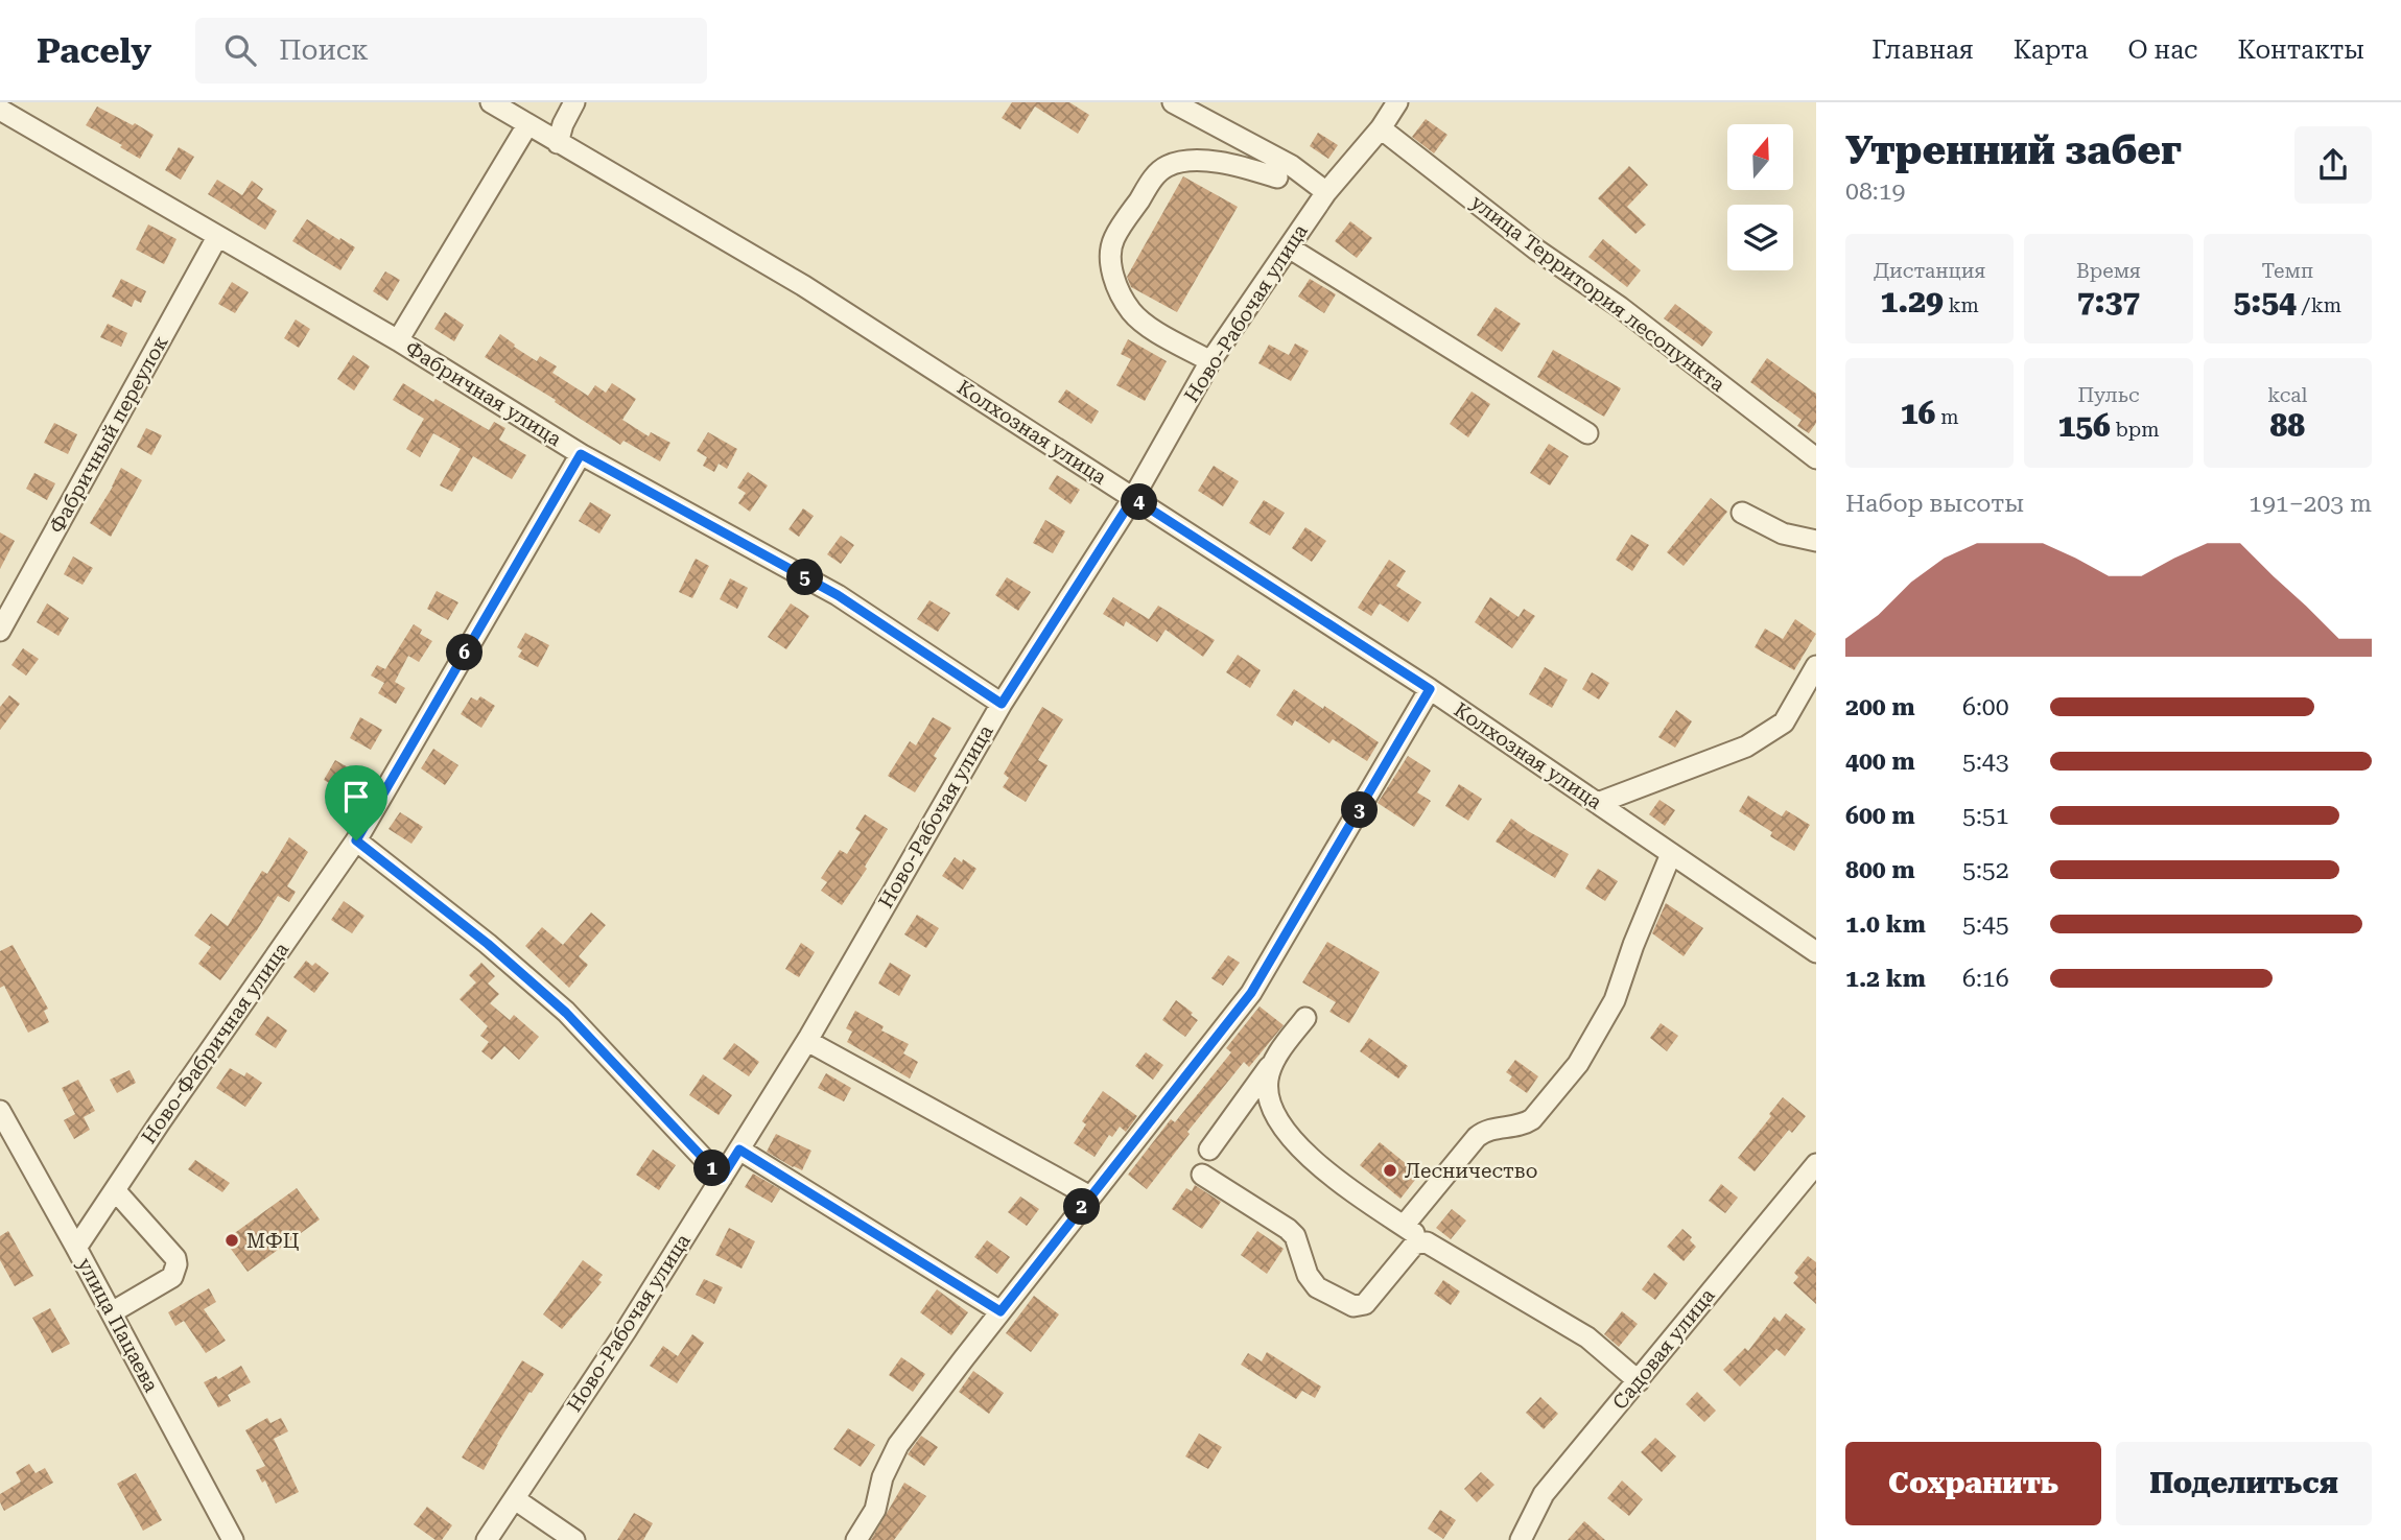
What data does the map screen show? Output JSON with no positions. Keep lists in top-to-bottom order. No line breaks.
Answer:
{"streets":{"street":["улица Территория лесопункта","Ново-Рабочая улица","Фабричная улица","Колхозная улица","Фабричный переулок","Ново-Фабричная улица","улица Пацаева","Садовая улица"]},"crossings":[["улица Территория лесопункта","Ново-Рабочая улица"],["Ново-Рабочая улица","Фабричная улица"],["Ново-Рабочая улица","Колхозная улица"],["Фабричная улица","Фабричный переулок"],["Фабричная улица","Ново-Фабричная улица"],["Ново-Фабричная улица","улица Пацаева"]],"places":["Лесничество","МФЦ"],"north":"top","page":{"header":"Pacely","search":"Поиск","nav":["Главная","Карта","О нас","Контакты"],"heading":["Утренний забег","08:19"],"stats":[["Дистанция","1.29 km"],["Время","7:37"],["Темп","5:54 /km"],["16 m"],["Пульс","156 bpm"],["kcal","88"]],"chart":["Набор высоты","191–203 m"],"pins":["4","5","6","3","1","2"],"list":[{"name":"200 m","note":"6:00"},{"name":"400 m","note":"5:43"},{"name":"600 m","note":"5:51"},{"name":"800 m","note":"5:52"},{"name":"1.0 km","note":"5:45"},{"name":"1.2 km","note":"6:16"}],"buttons":["Сохранить","Поделиться"]}}
